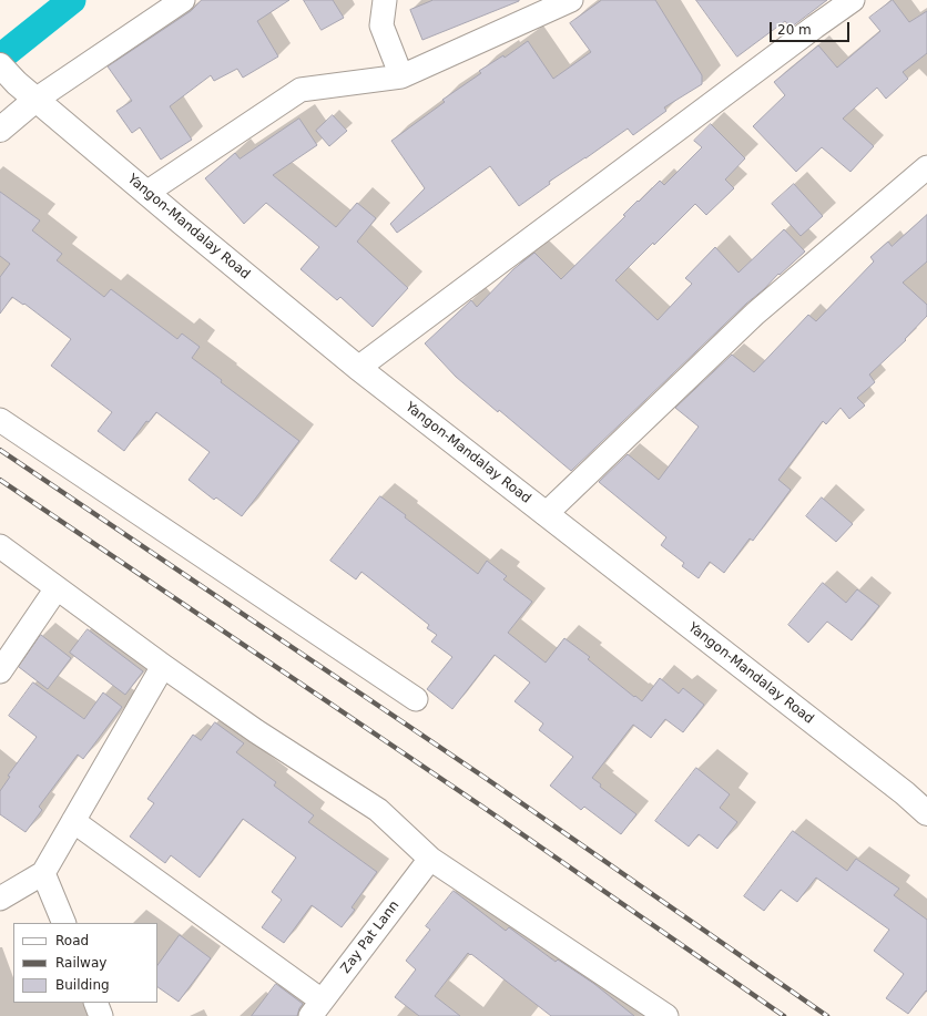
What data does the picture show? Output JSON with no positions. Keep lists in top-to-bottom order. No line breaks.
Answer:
{"streets":{"main road":["Yangon-Mandalay Road"],"street":["Zay Pat Lann"]},"legend":["Road","Railway","Building"],"scale_bar":"20 m"}
